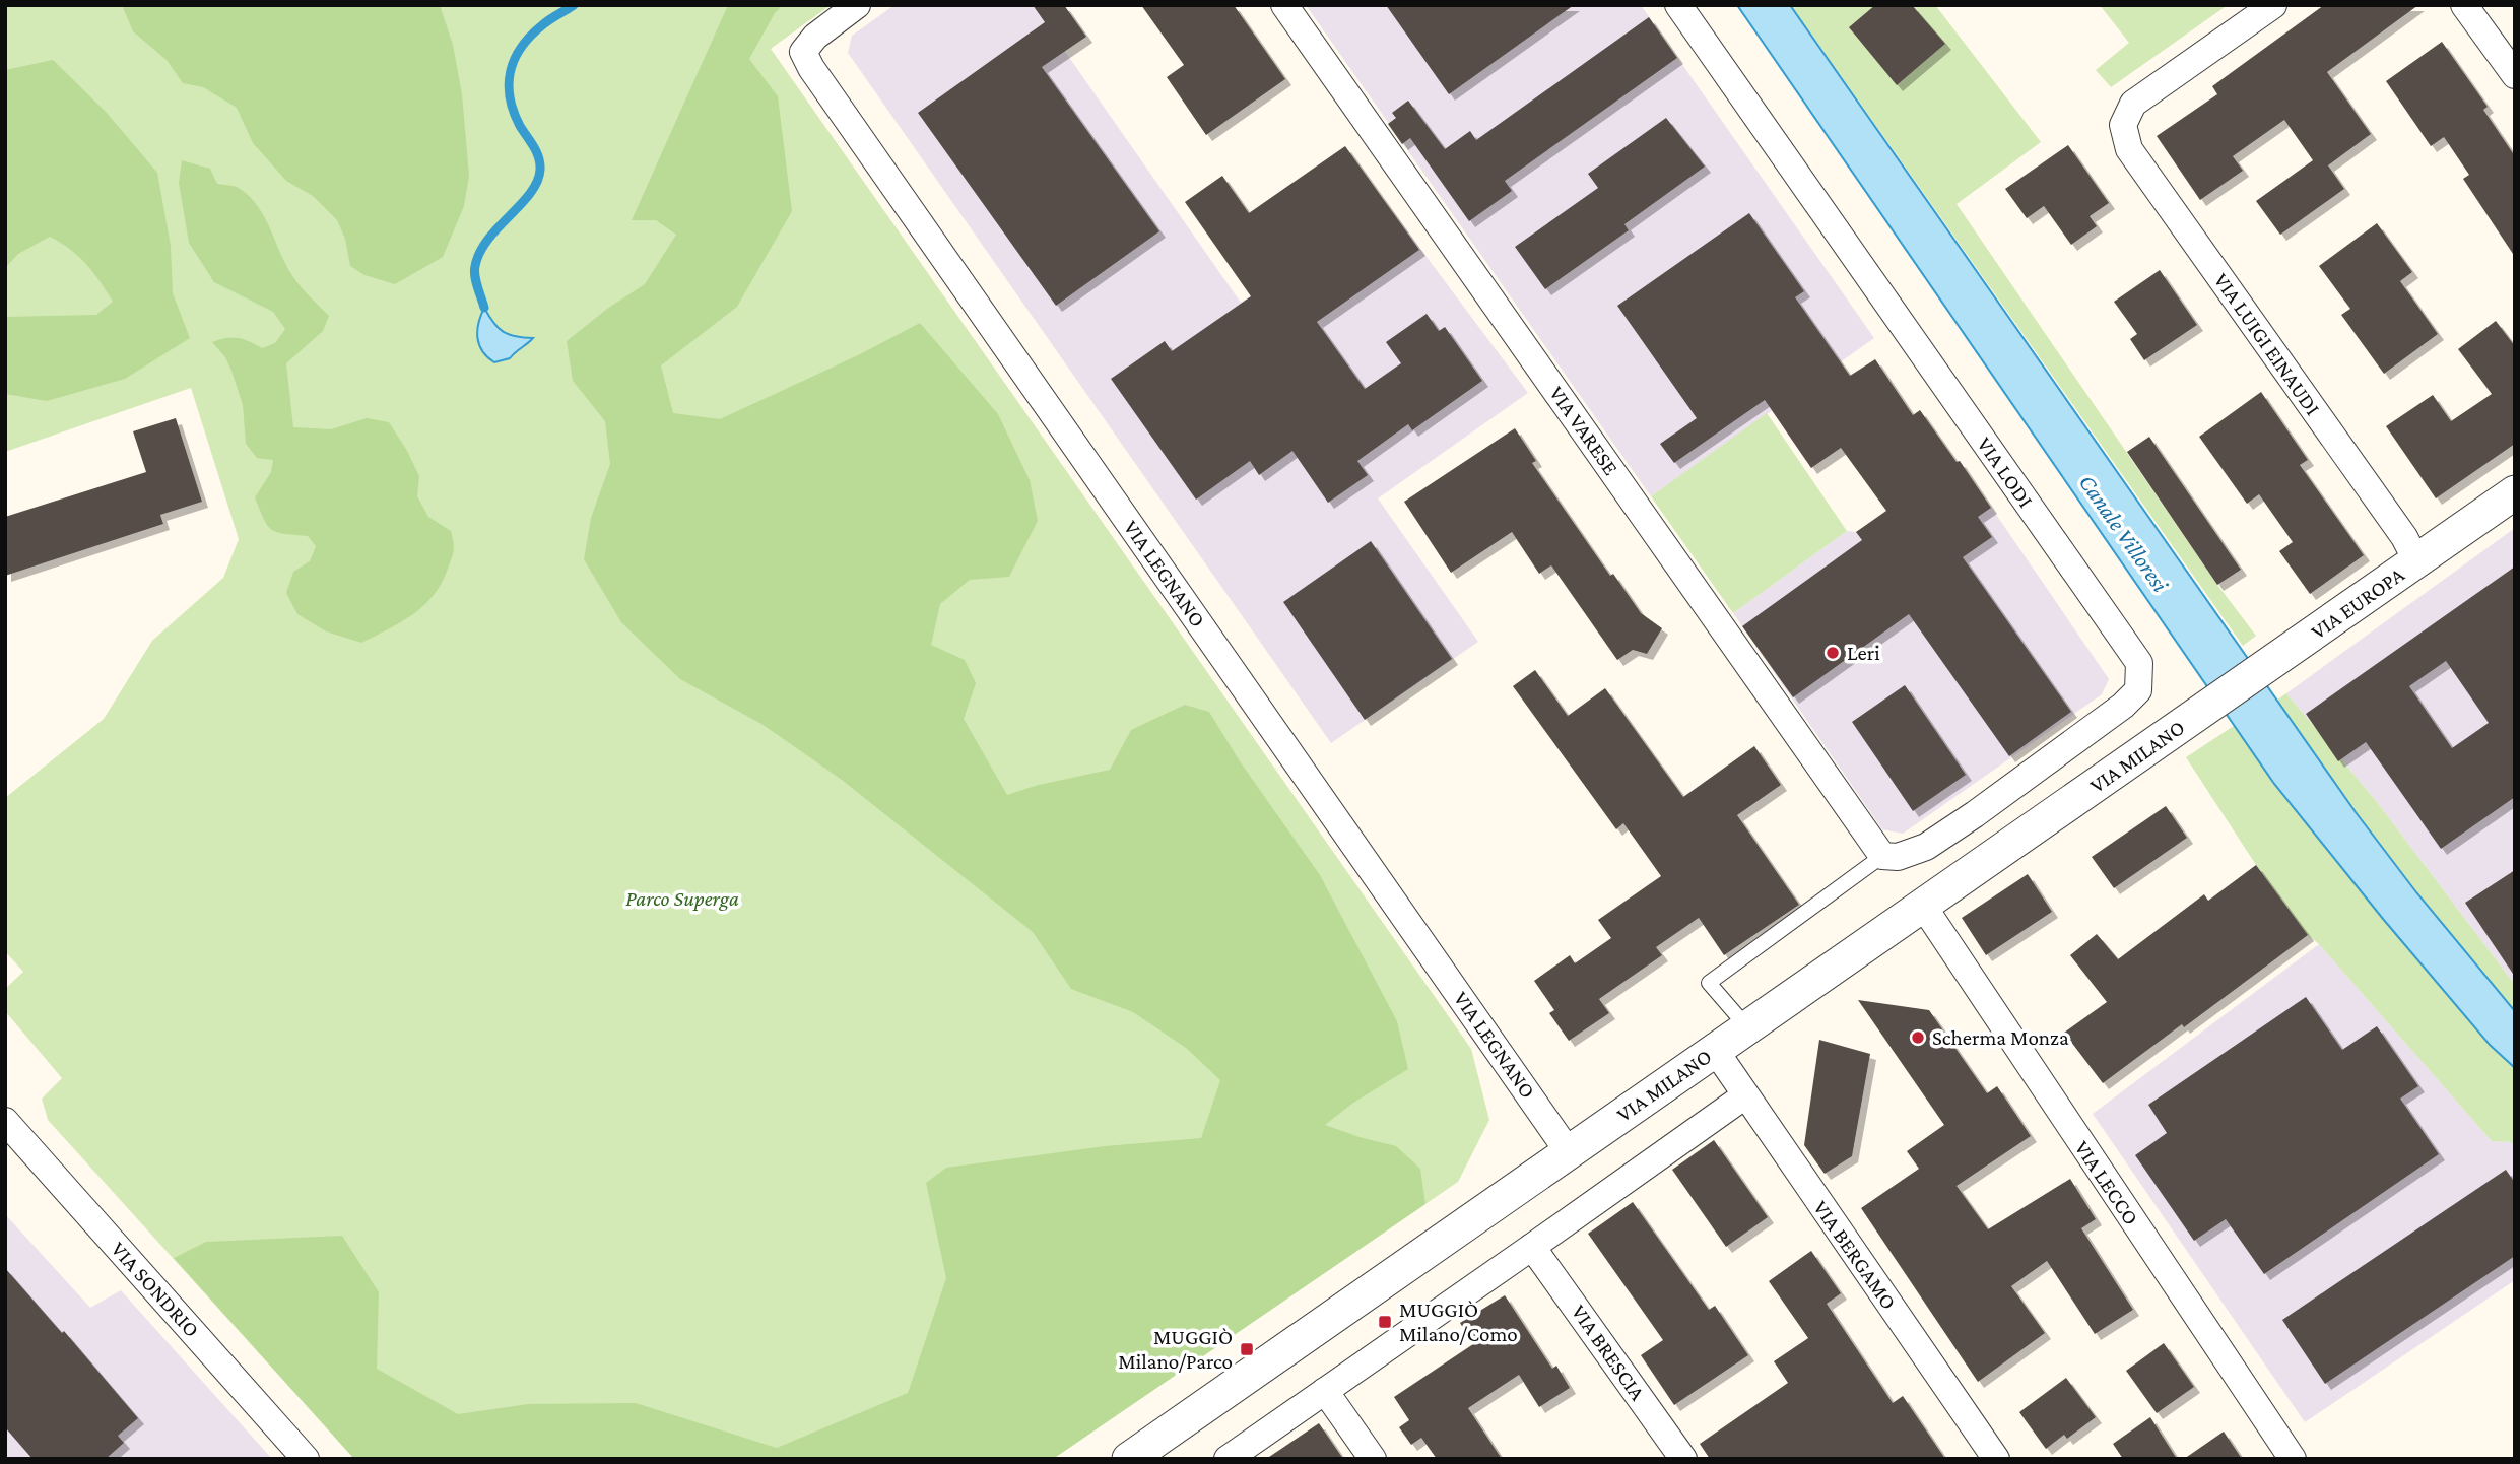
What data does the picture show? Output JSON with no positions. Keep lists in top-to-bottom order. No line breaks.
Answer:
{"streets":{"street":["VIA LUIGI EINAUDI","VIA VARESE","VIA LODI","VIA LEGNANO","VIA EUROPA","VIA MILANO","VIA LECCO","VIA BERGAMO","VIA SONDRIO","VIA BRESCIA"]},"crossings":[["VIA LUIGI EINAUDI","VIA EUROPA"],["VIA VARESE","VIA LODI"],["VIA LEGNANO","VIA MILANO"],["VIA EUROPA","VIA MILANO"],["VIA MILANO","VIA LECCO"],["VIA MILANO","VIA BERGAMO"]],"water":["Canale Villoresi"],"parks":["Parco Superga"],"places":{"other":["Leri","Scherma Monza"],"transit":["MUGGIÒ Milano/Como","MUGGIÒ Milano/Parco"]}}
